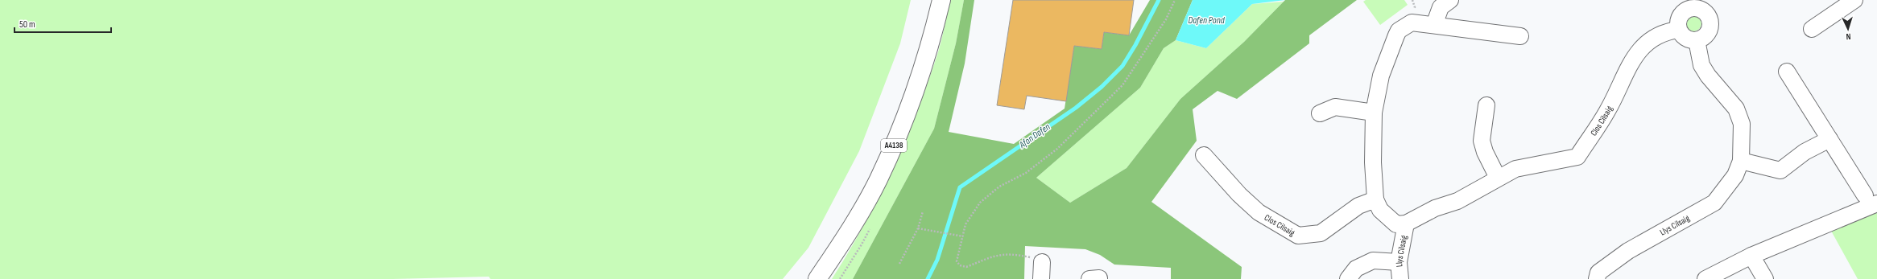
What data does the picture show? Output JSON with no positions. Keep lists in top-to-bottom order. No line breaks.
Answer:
{"streets":{"highway":["A4138"],"street":["Clos Cilsaig","Llys Cilsaig"]},"crossings":[["Clos Cilsaig","Llys Cilsaig"]],"water":["Dafen Pond","Afon Dafen"],"scale_bar":"50 m","north":"bottom"}
